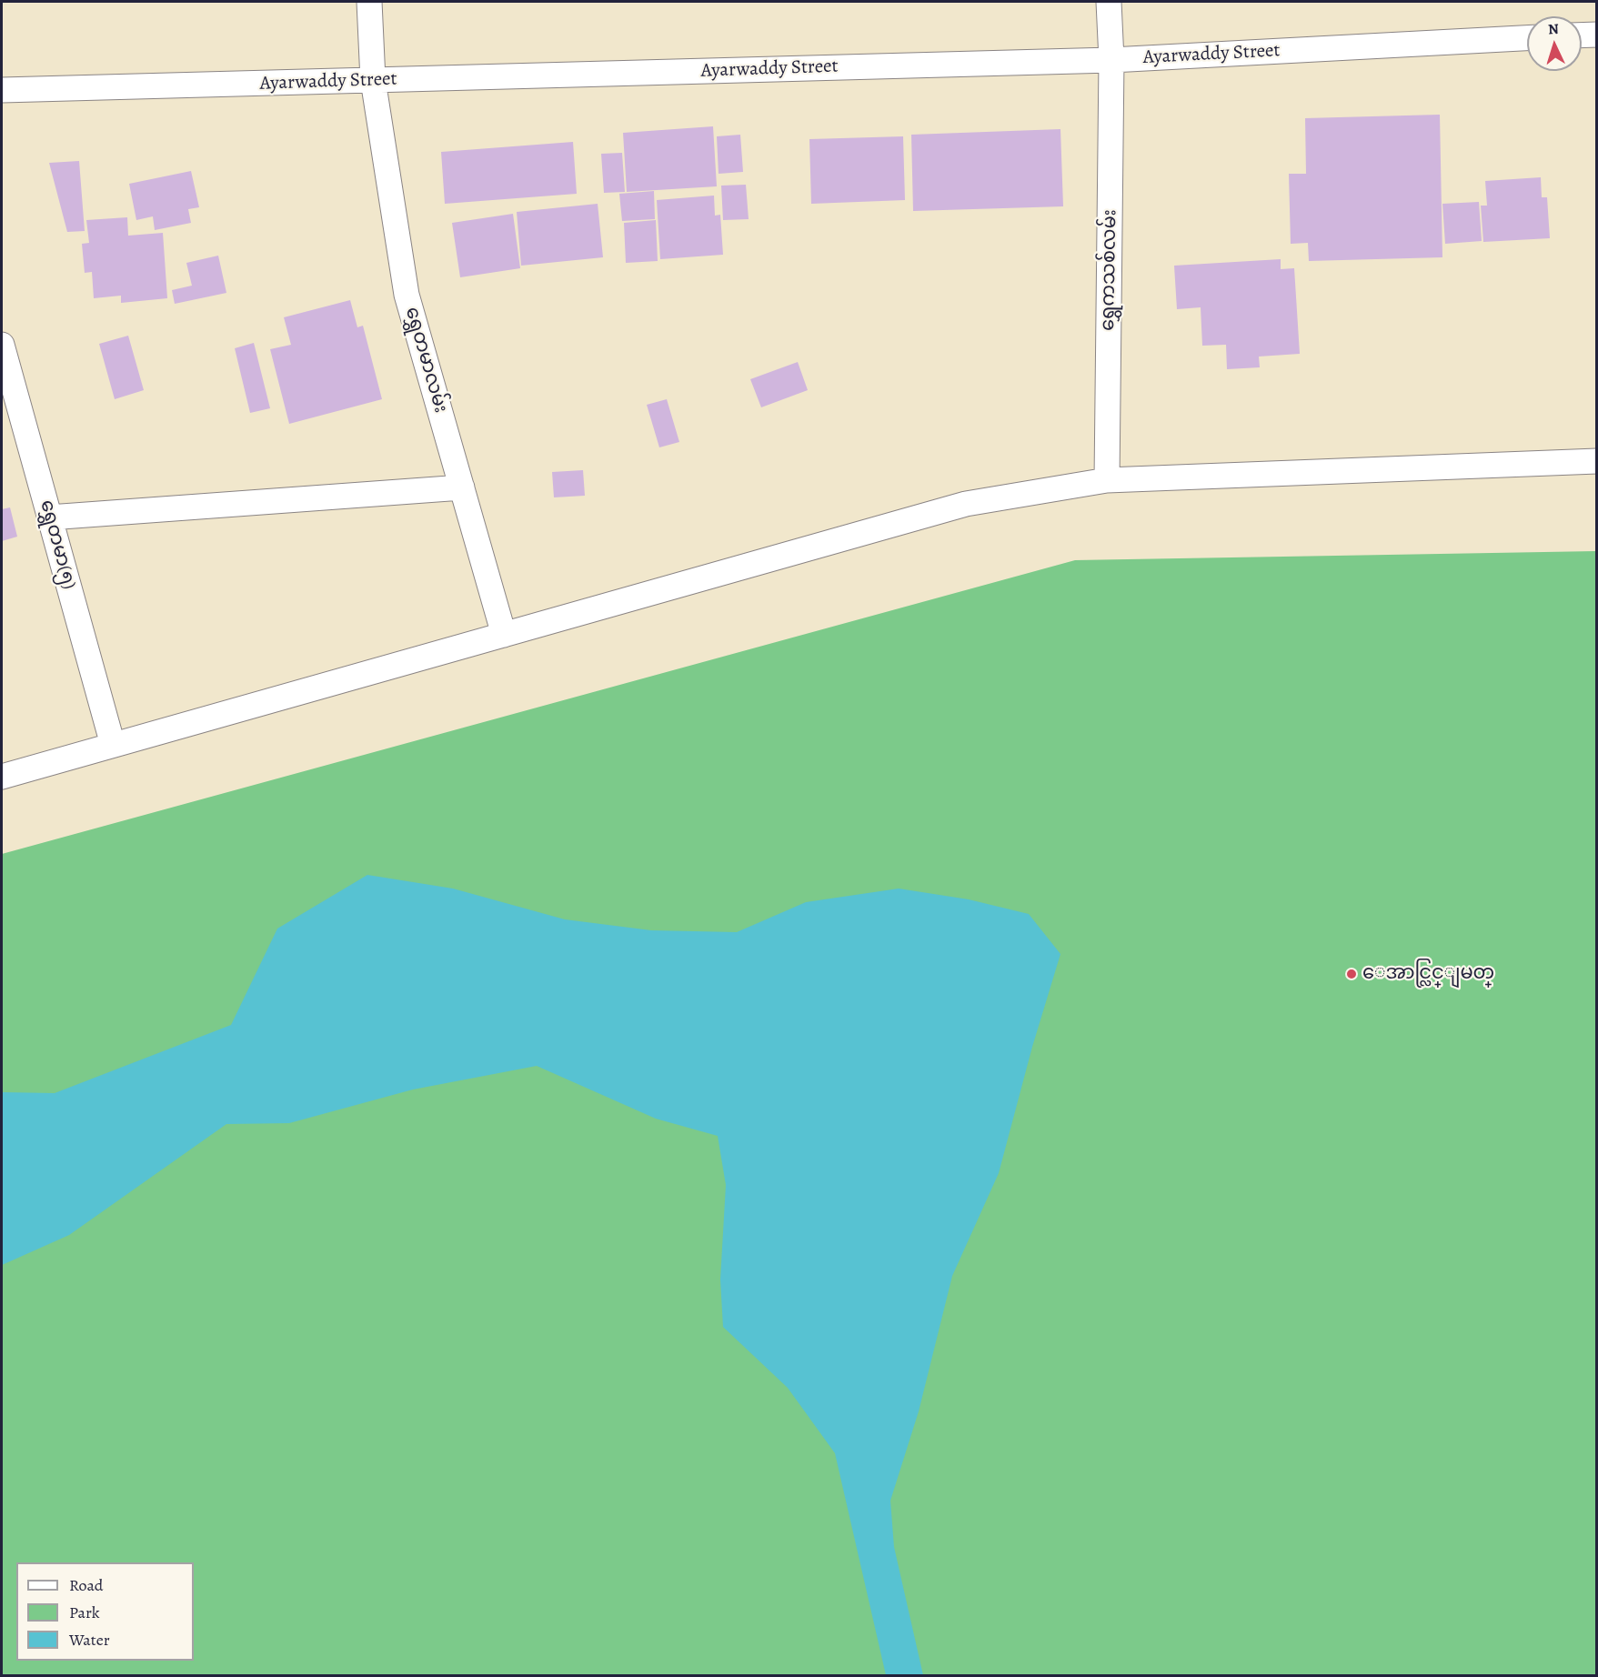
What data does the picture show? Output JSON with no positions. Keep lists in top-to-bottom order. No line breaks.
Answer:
{"streets":{"street":["Ayarwaddy Street","ရွှေကသစ်လမ်း","ရွှေတမာလမ်း","ရွှေတမာ(၅)"]},"crossings":[["Ayarwaddy Street","ရွှေကသစ်လမ်း"],["Ayarwaddy Street","ရွှေတမာလမ်း"]],"places":["ေအာင္လြင္ျမတ္"],"legend":["Road","Park","Water"],"north":"top"}
